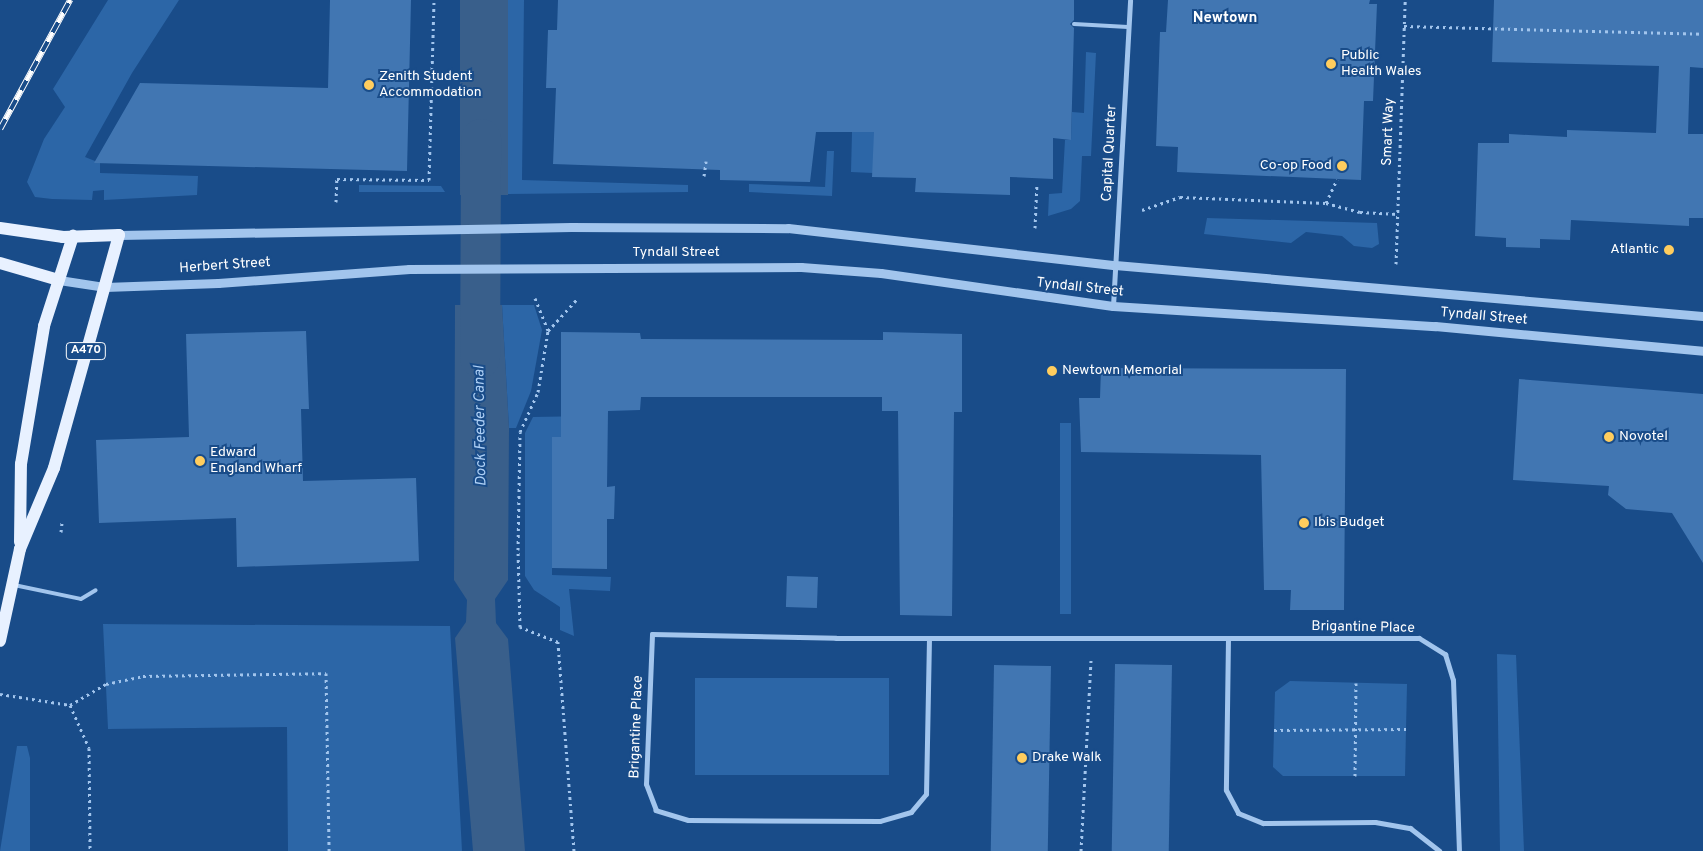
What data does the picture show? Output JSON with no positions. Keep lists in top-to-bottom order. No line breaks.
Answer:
{"streets":{"main road":["Herbert Street","A470"],"street":["Capital Quarter","Tyndall Street","Brigantine Place"],"path":["Smart Way"]},"crossings":[["Capital Quarter","Tyndall Street"],["Tyndall Street","Herbert Street"],["Tyndall Street","A470"],["Herbert Street","A470"]],"districts":["Newtown"],"water":["Dock Feeder Canal"],"places":["Public Health Wales","Zenith Student Accommodation","Co-op Food","Atlantic","Newtown Memorial","Novotel","Edward England Wharf","Ibis Budget","Drake Walk"]}
